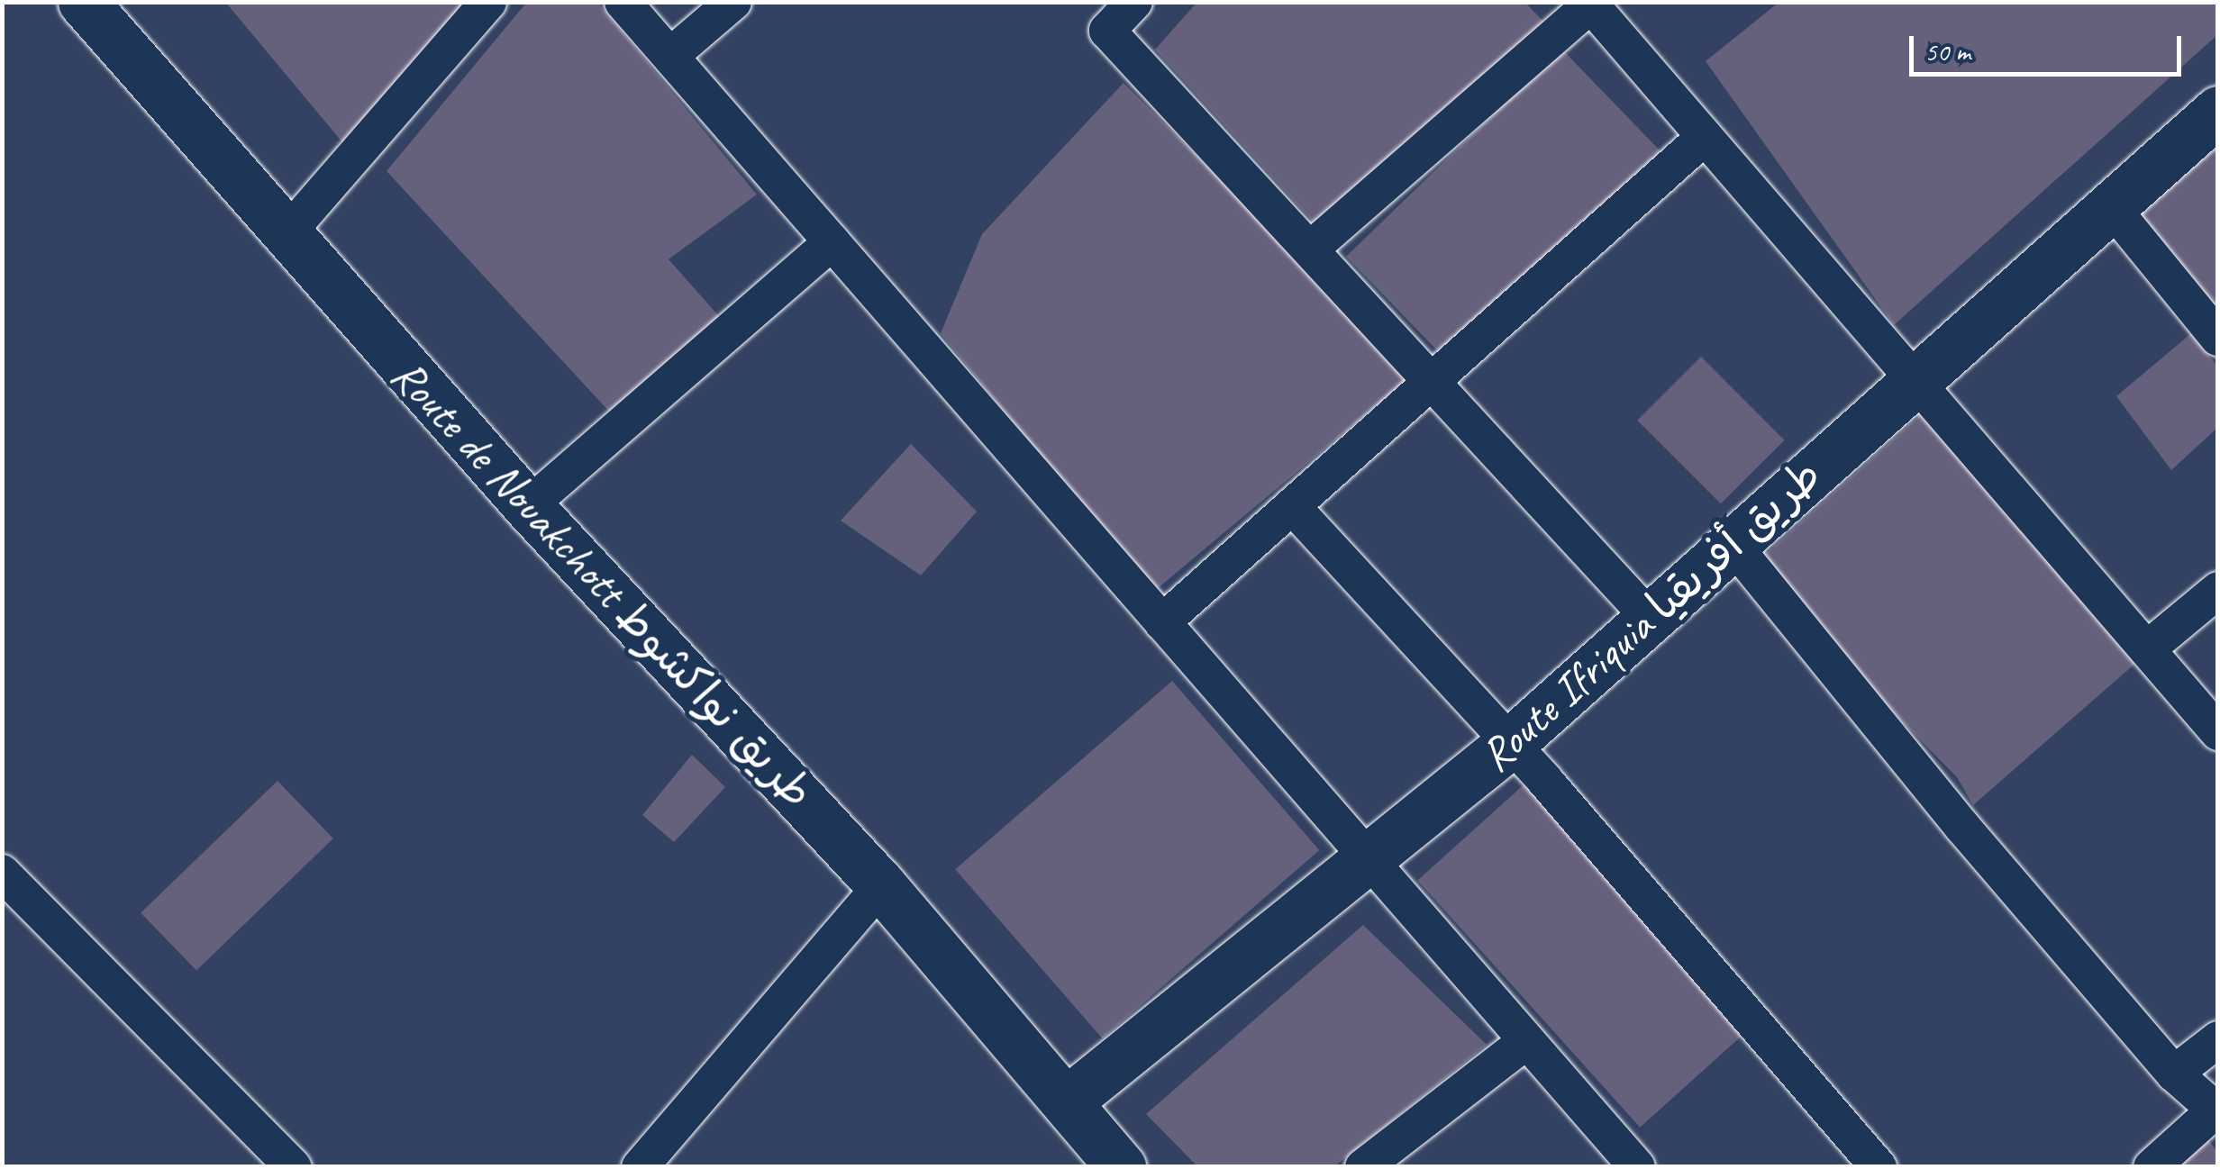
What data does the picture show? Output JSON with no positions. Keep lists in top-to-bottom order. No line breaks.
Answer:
{"streets":{"main road":["Route de Nouakchott طريق نواكشوط","Route Ifriquia طريق أفريقيا"]},"crossings":[["Route de Nouakchott طريق نواكشوط","Route Ifriquia طريق أفريقيا"]],"scale_bar":"50 m"}
